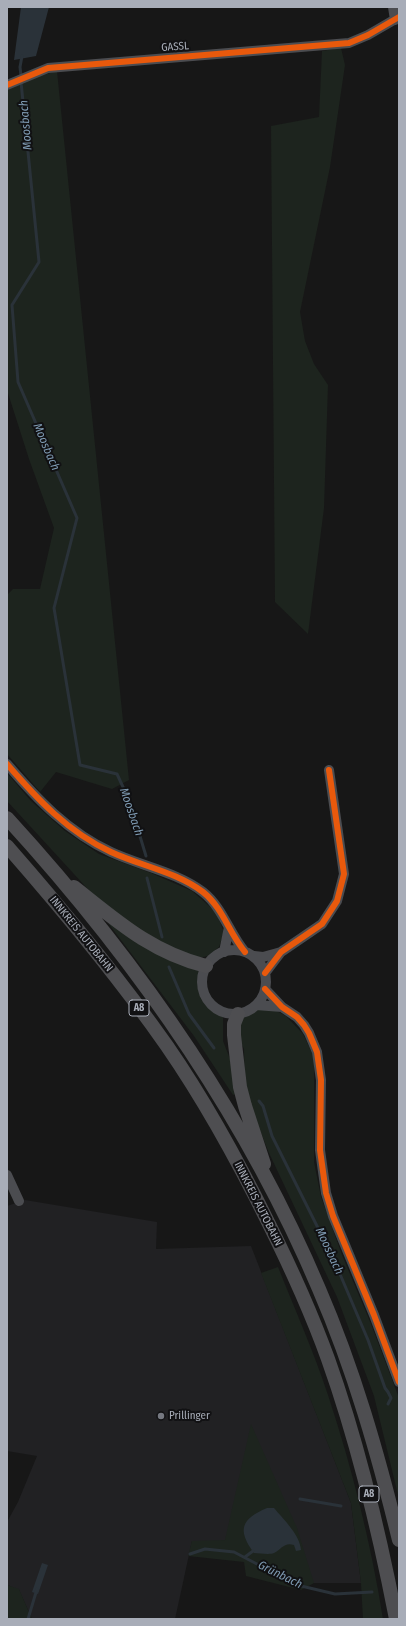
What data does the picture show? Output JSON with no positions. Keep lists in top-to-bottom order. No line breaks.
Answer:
{"streets":{"highway":["INNKREIS AUTOBAHN","A8"],"street":["GASSL"]},"water":["Moosbach","Grünbach"],"places":["Prillinger"]}
